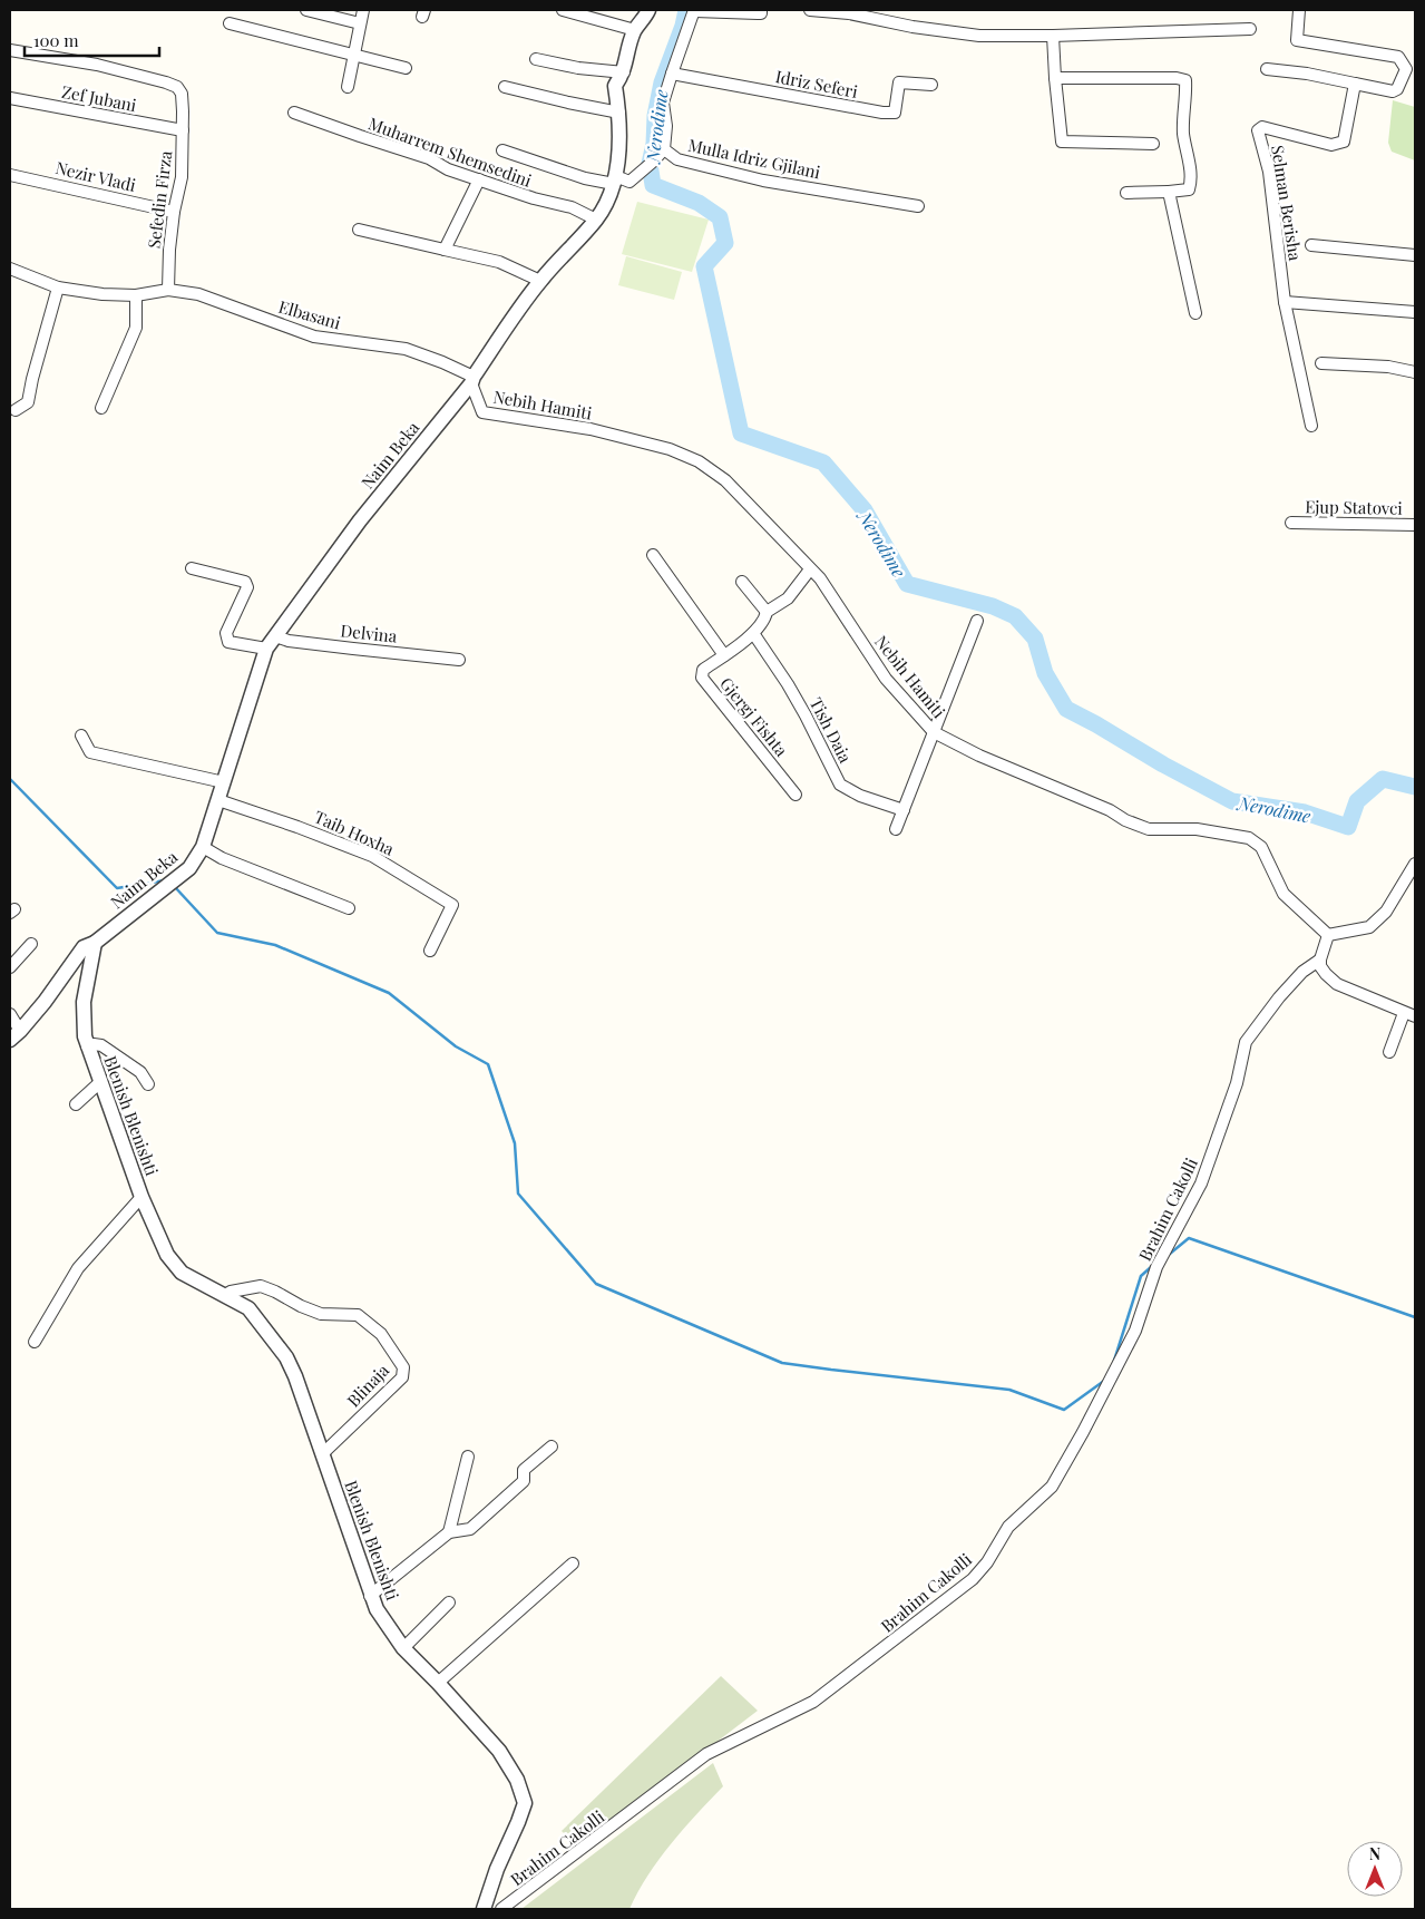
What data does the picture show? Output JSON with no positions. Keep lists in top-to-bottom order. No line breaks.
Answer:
{"streets":{"street":["Idriz Seferi","Zef Jubani","Muharrem Shemsedini","Mulla Idriz Gjilani","Nezir Vladi","Sefedin Firza","Selman Berisha","Elbasani","Nebih Hamiti","Naim Beka","Ejup Statovci","Delvina","Gjergj Fishta","Tish Daia","Taib Hoxha","Blenish Blenishti","Brahim Cakolli","Blinaja"]},"crossings":[["Idriz Seferi","Mulla Idriz Gjilani"],["Zef Jubani","Sefedin Firza"],["Muharrem Shemsedini","Naim Beka"],["Nezir Vladi","Sefedin Firza"],["Sefedin Firza","Elbasani"],["Elbasani","Nebih Hamiti"],["Elbasani","Naim Beka"],["Nebih Hamiti","Naim Beka"],["Nebih Hamiti","Gjergj Fishta"],["Naim Beka","Delvina"],["Naim Beka","Taib Hoxha"],["Naim Beka","Blenish Blenishti"],["Gjergj Fishta","Tish Daia"],["Blenish Blenishti","Blinaja"]],"water":["Nerodime"],"scale_bar":"100 m","north":"top"}
